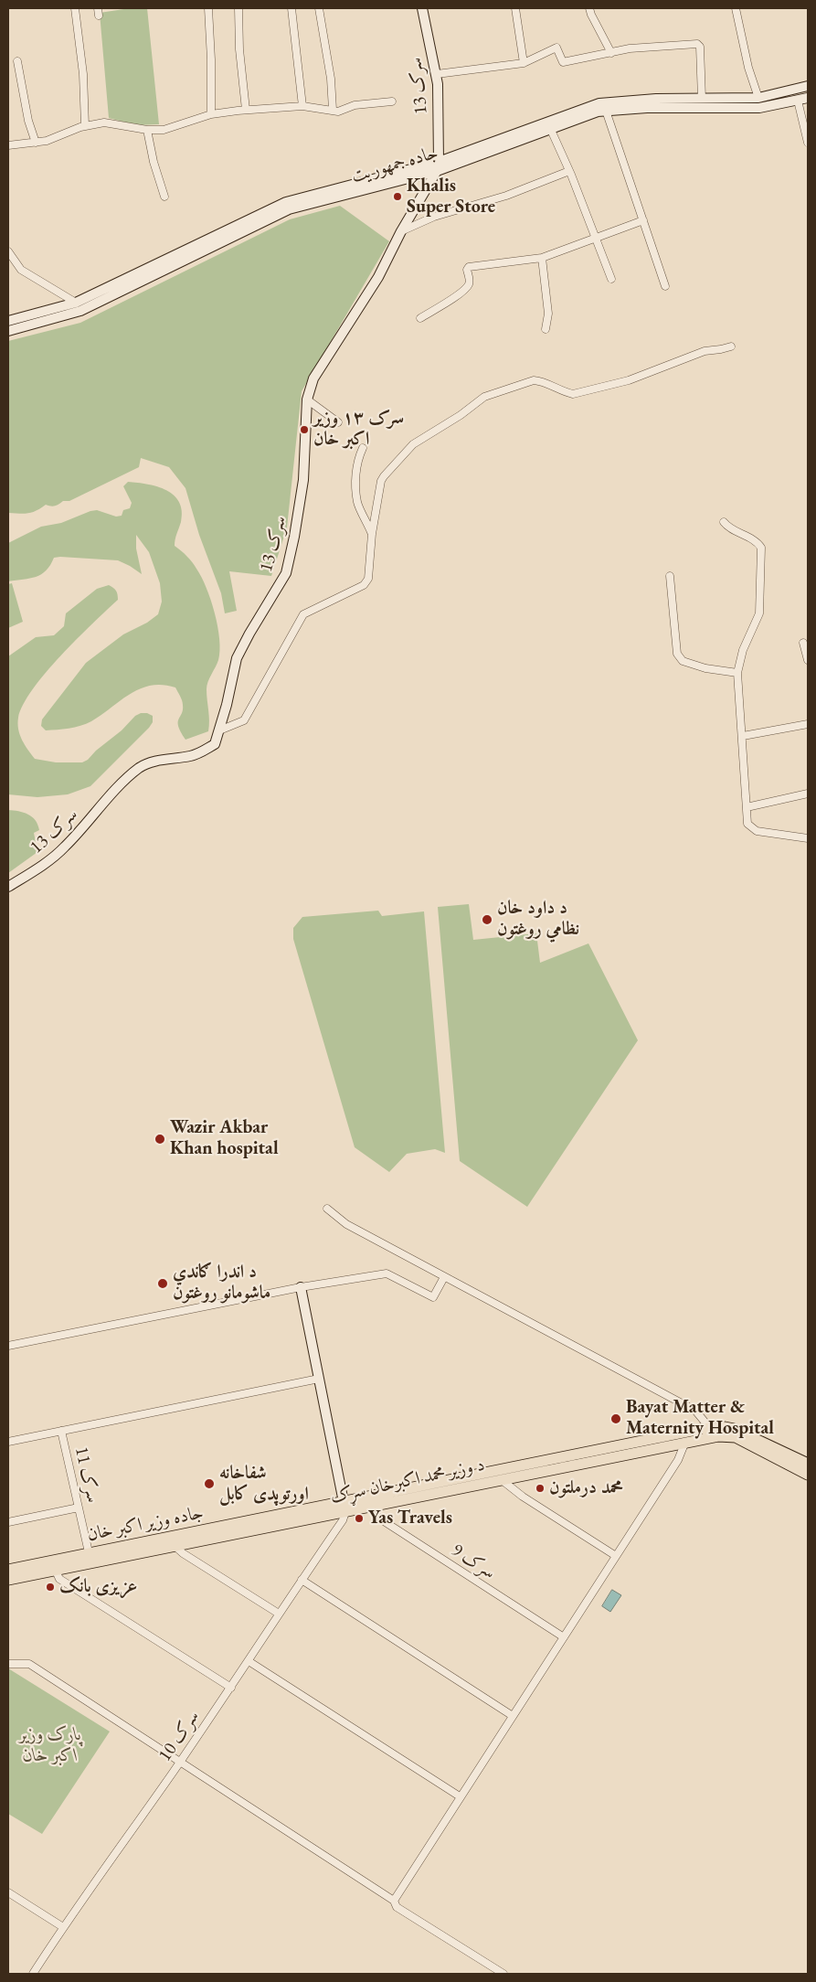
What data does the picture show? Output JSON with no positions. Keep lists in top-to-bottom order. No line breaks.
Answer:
{"streets":{"main road":["سرک 13","جاده جمهوریت","د وزیر محمد اکبرخان سړک","جاده وزیر اکبر خان"],"street":["سرک 11","سرک 9","سرک 10"]},"crossings":[["سرک 13","جاده جمهوریت"],["سرک 11","جاده وزیر اکبر خان"],["د وزیر محمد اکبرخان سړک","جاده وزیر اکبر خان"],["د وزیر محمد اکبرخان سړک","سرک 9"],["د وزیر محمد اکبرخان سړک","سرک 10"]],"parks":["پارک وزیر اکبر خان"],"places":["Khalis Super Store","سرک ۱۳ وزیر اکبر خان","د داود خان نظامي روغتون","Wazir Akbar Khan hospital","د اندرا ګاندي ماشومانو روغتون","Bayat Matter & Maternity Hospital","شفاخانه اورتوپدی کابل","محمد درملتون","Yas Travels","عزیزی بانک"]}
